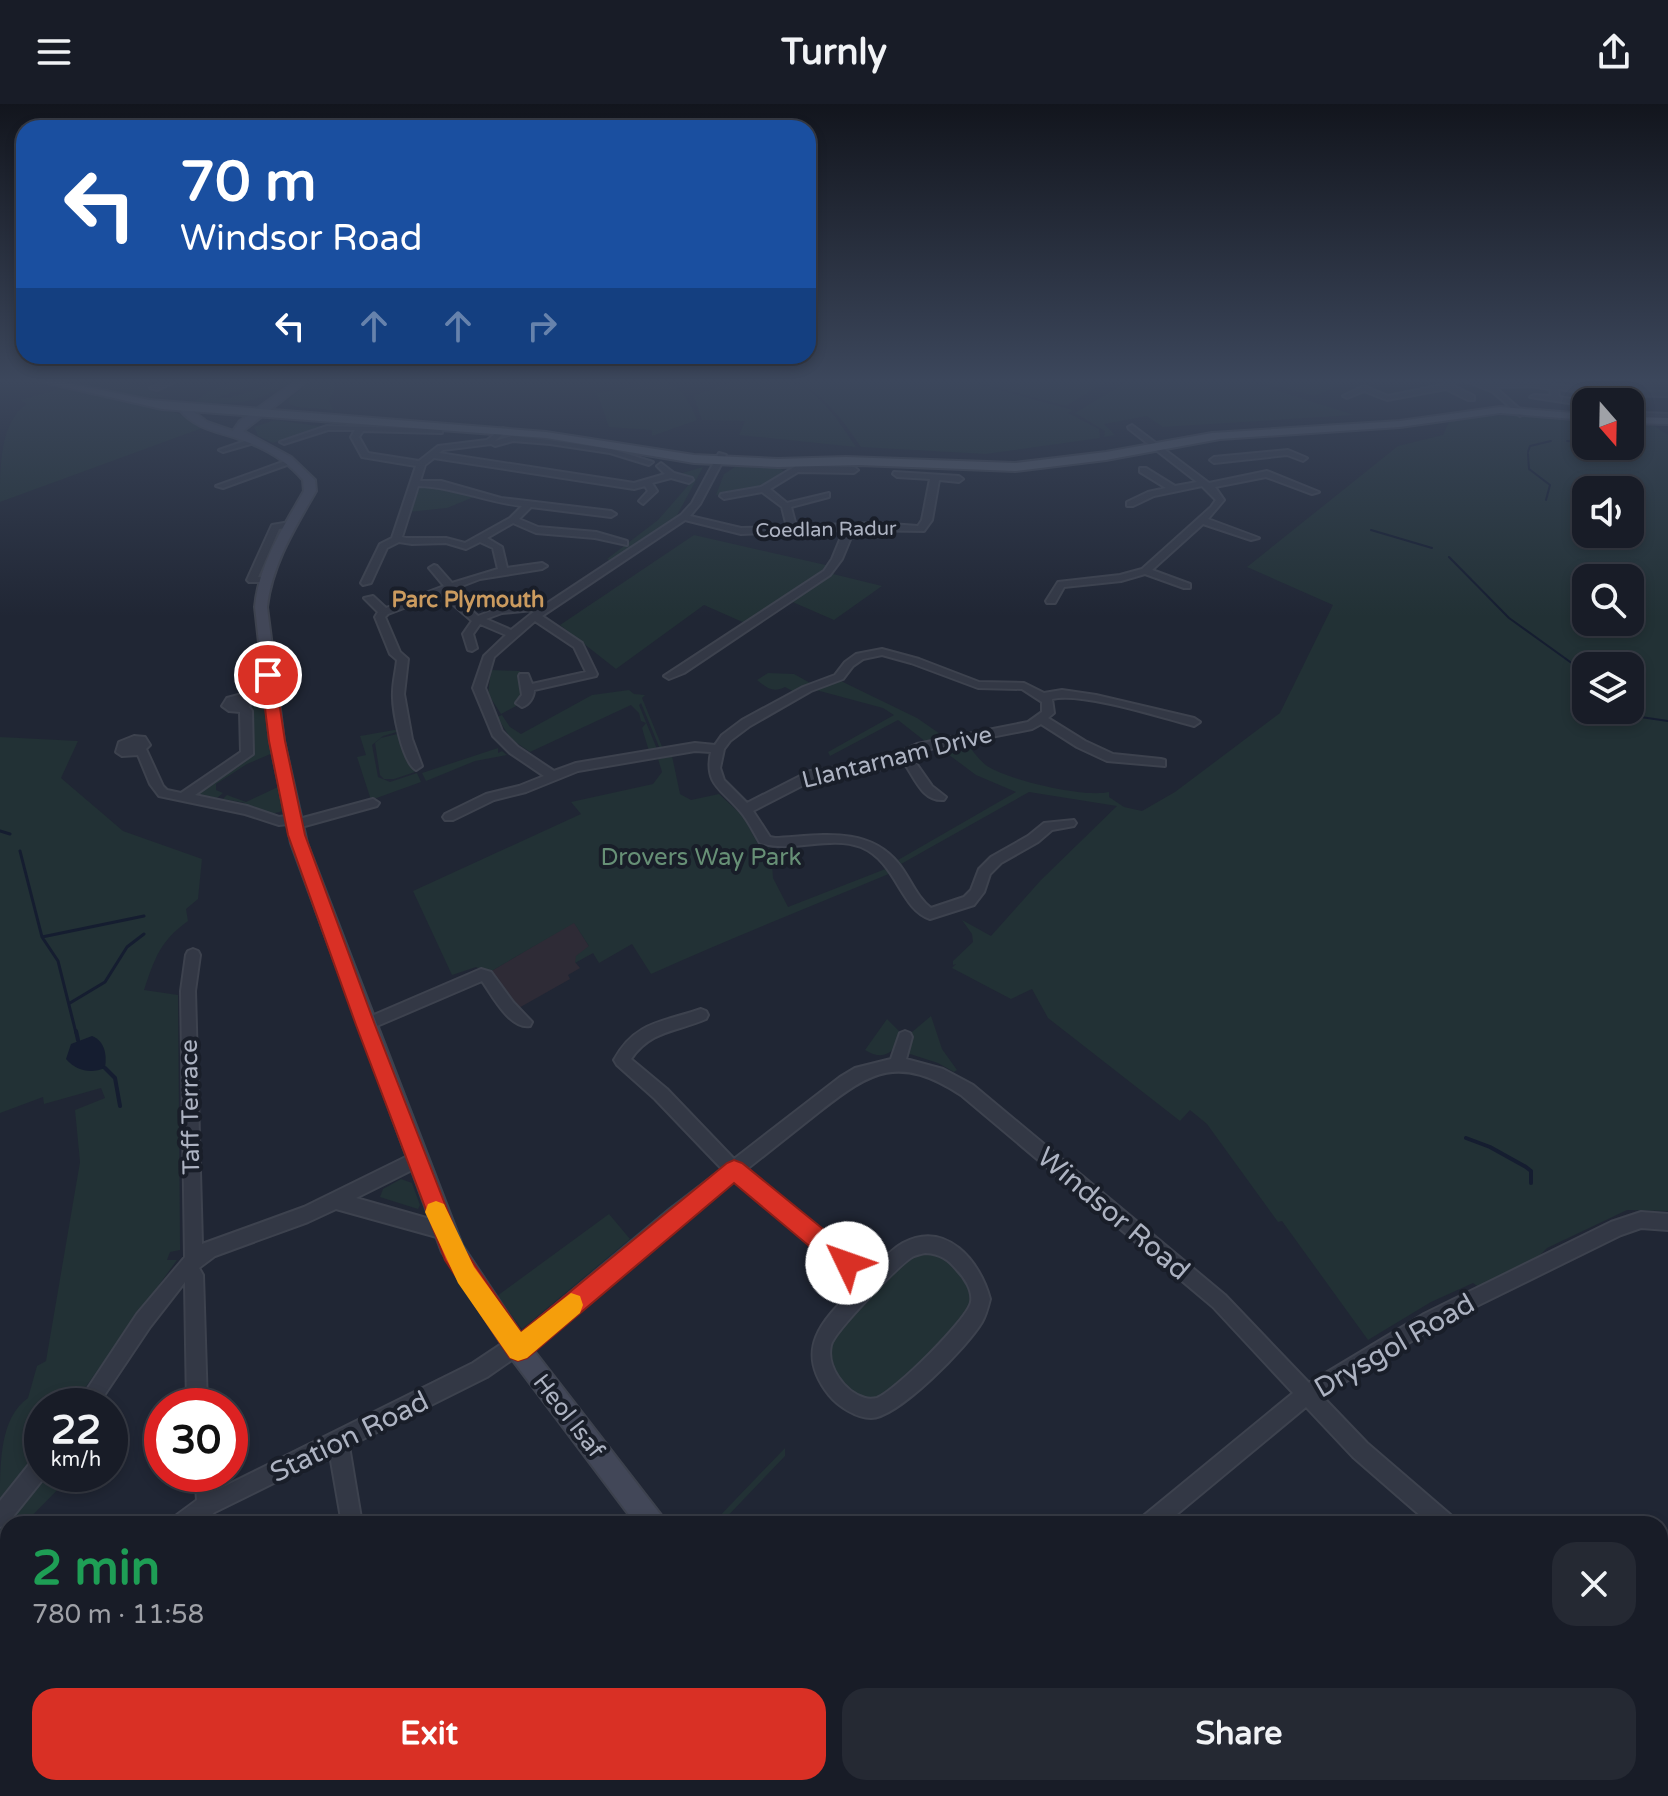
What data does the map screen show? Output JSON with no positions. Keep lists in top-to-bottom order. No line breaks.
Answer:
{"streets":{"main road":["Heol Isaf"],"street":["Coedlan Radur","Llantarnam Drive","Taff Terrace","Windsor Road","Drysgol Road","Station Road"]},"crossings":[["Windsor Road","Drysgol Road"],["Windsor Road","Heol Isaf"],["Windsor Road","Station Road"],["Heol Isaf","Station Road"]],"districts":["Parc Plymouth"],"parks":["Drovers Way Park"],"north":"bottom","page":{"header":"Turnly","turn":["70 m","Windsor Road"],"speed":"22 km/h","limit":"30","heading":["2 min","780 m · 11:58"],"buttons":["Exit","Share"]}}
